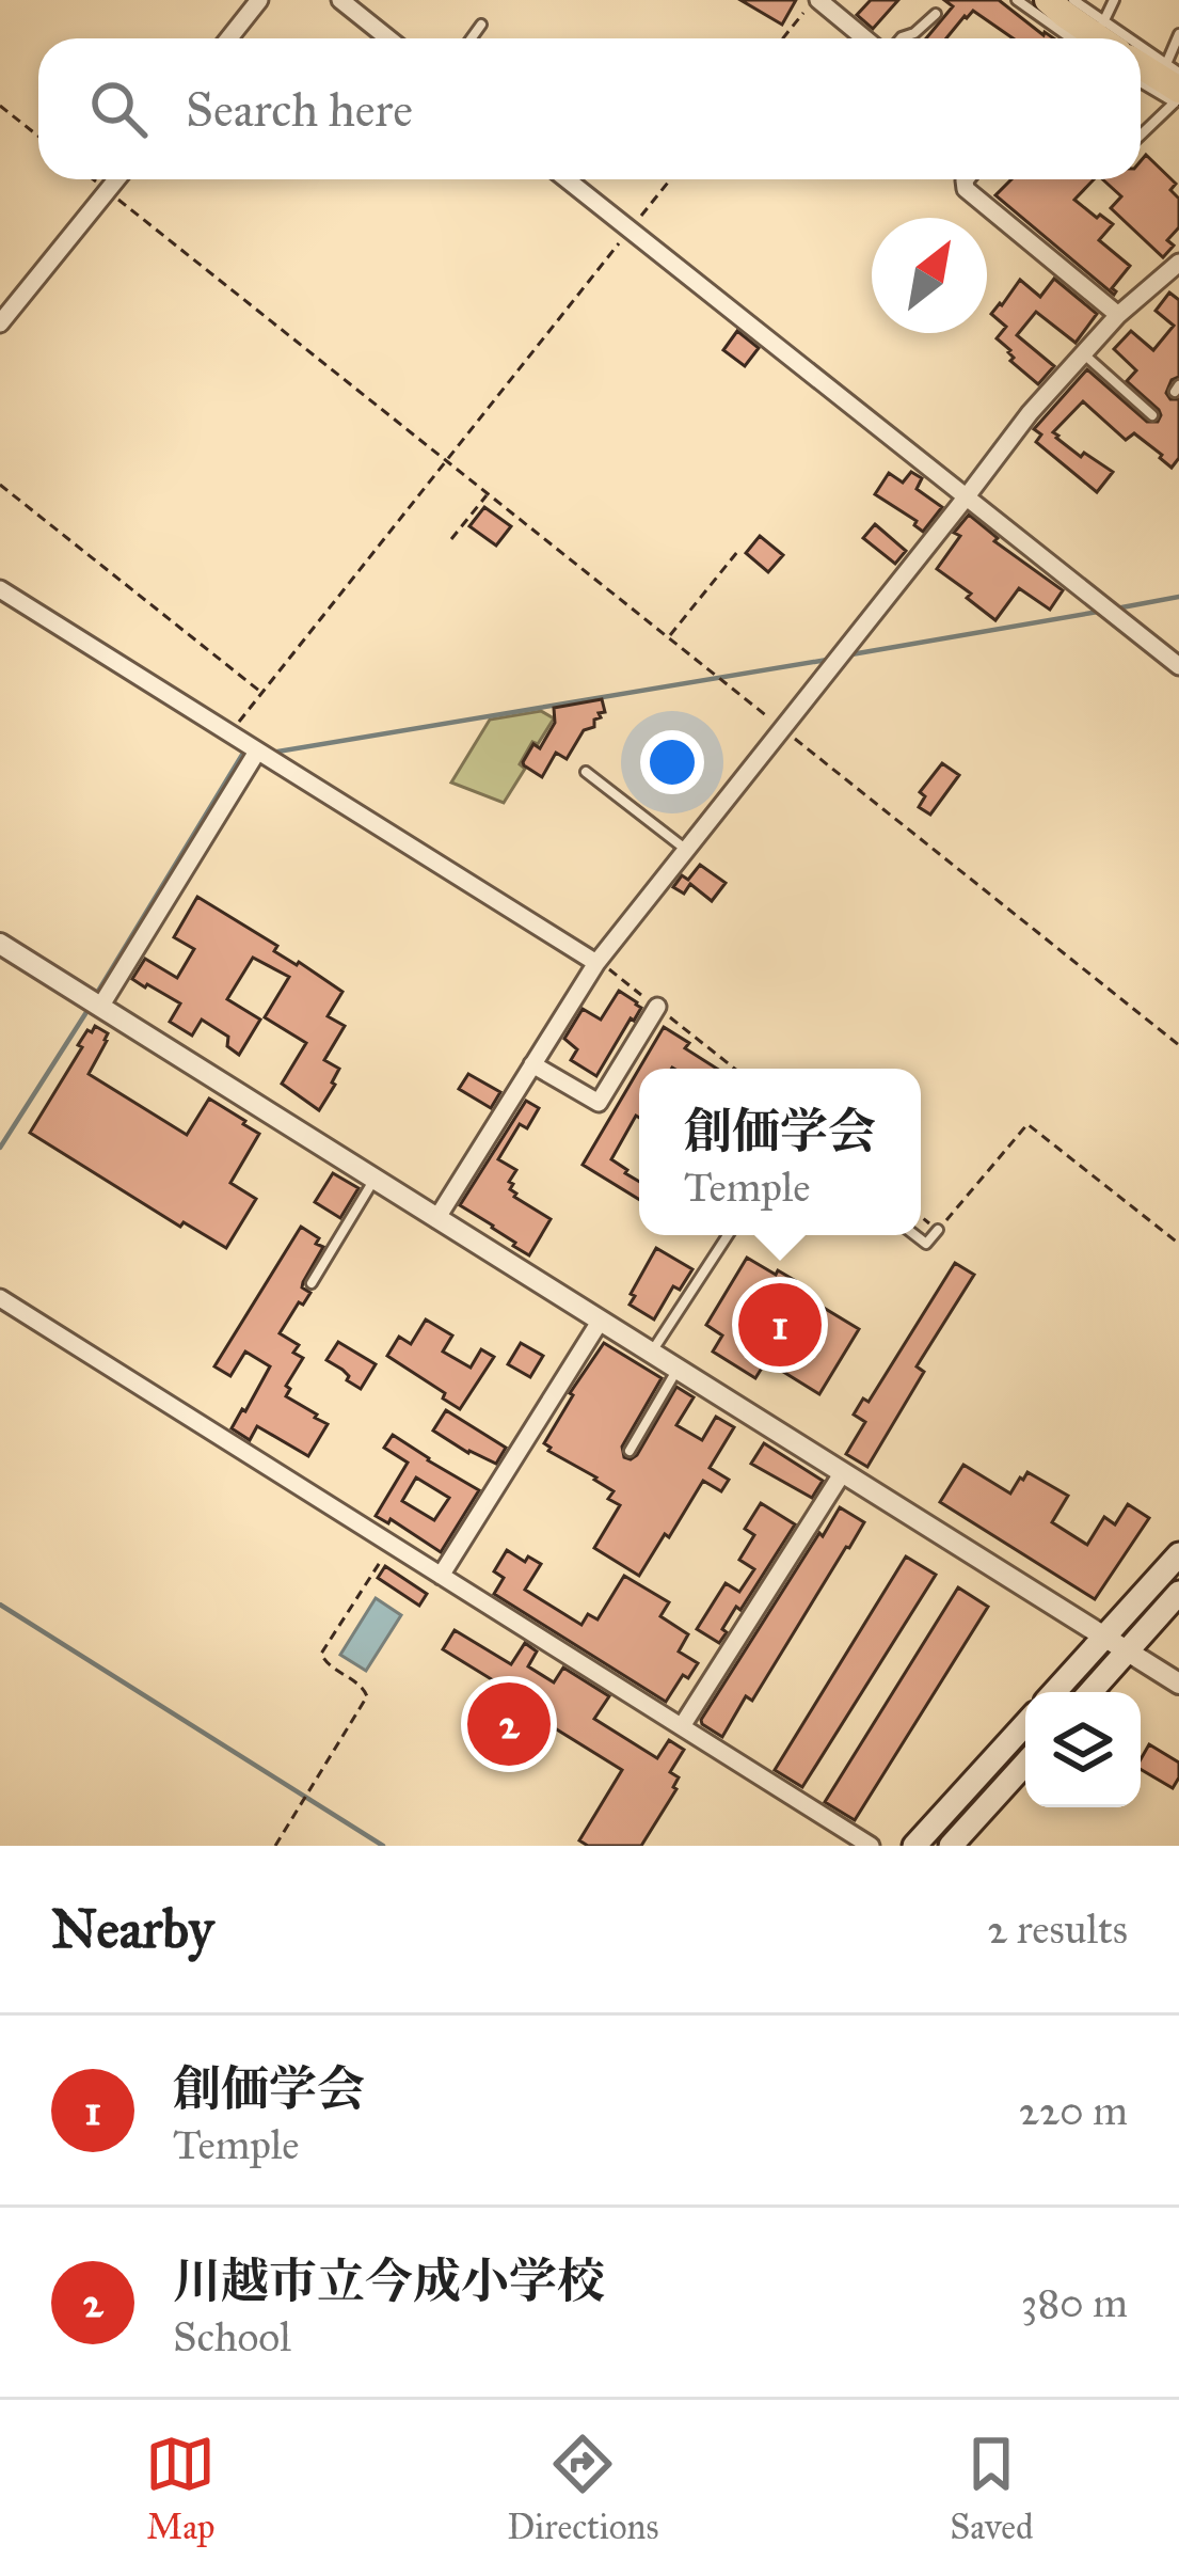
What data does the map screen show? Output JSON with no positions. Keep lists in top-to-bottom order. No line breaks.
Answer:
{"north":"top right","page":{"search":"Search here","popup":["創価学会","Temple"],"pins":["1","2"],"heading":["Nearby","2 results"],"list":[{"mark":"1","name":"創価学会","note":"Temple","value":"220 m"},{"mark":"2","name":"川越市立今成小学校","note":"School","value":"380 m"}],"nav":["Map","Directions","Saved"]}}
